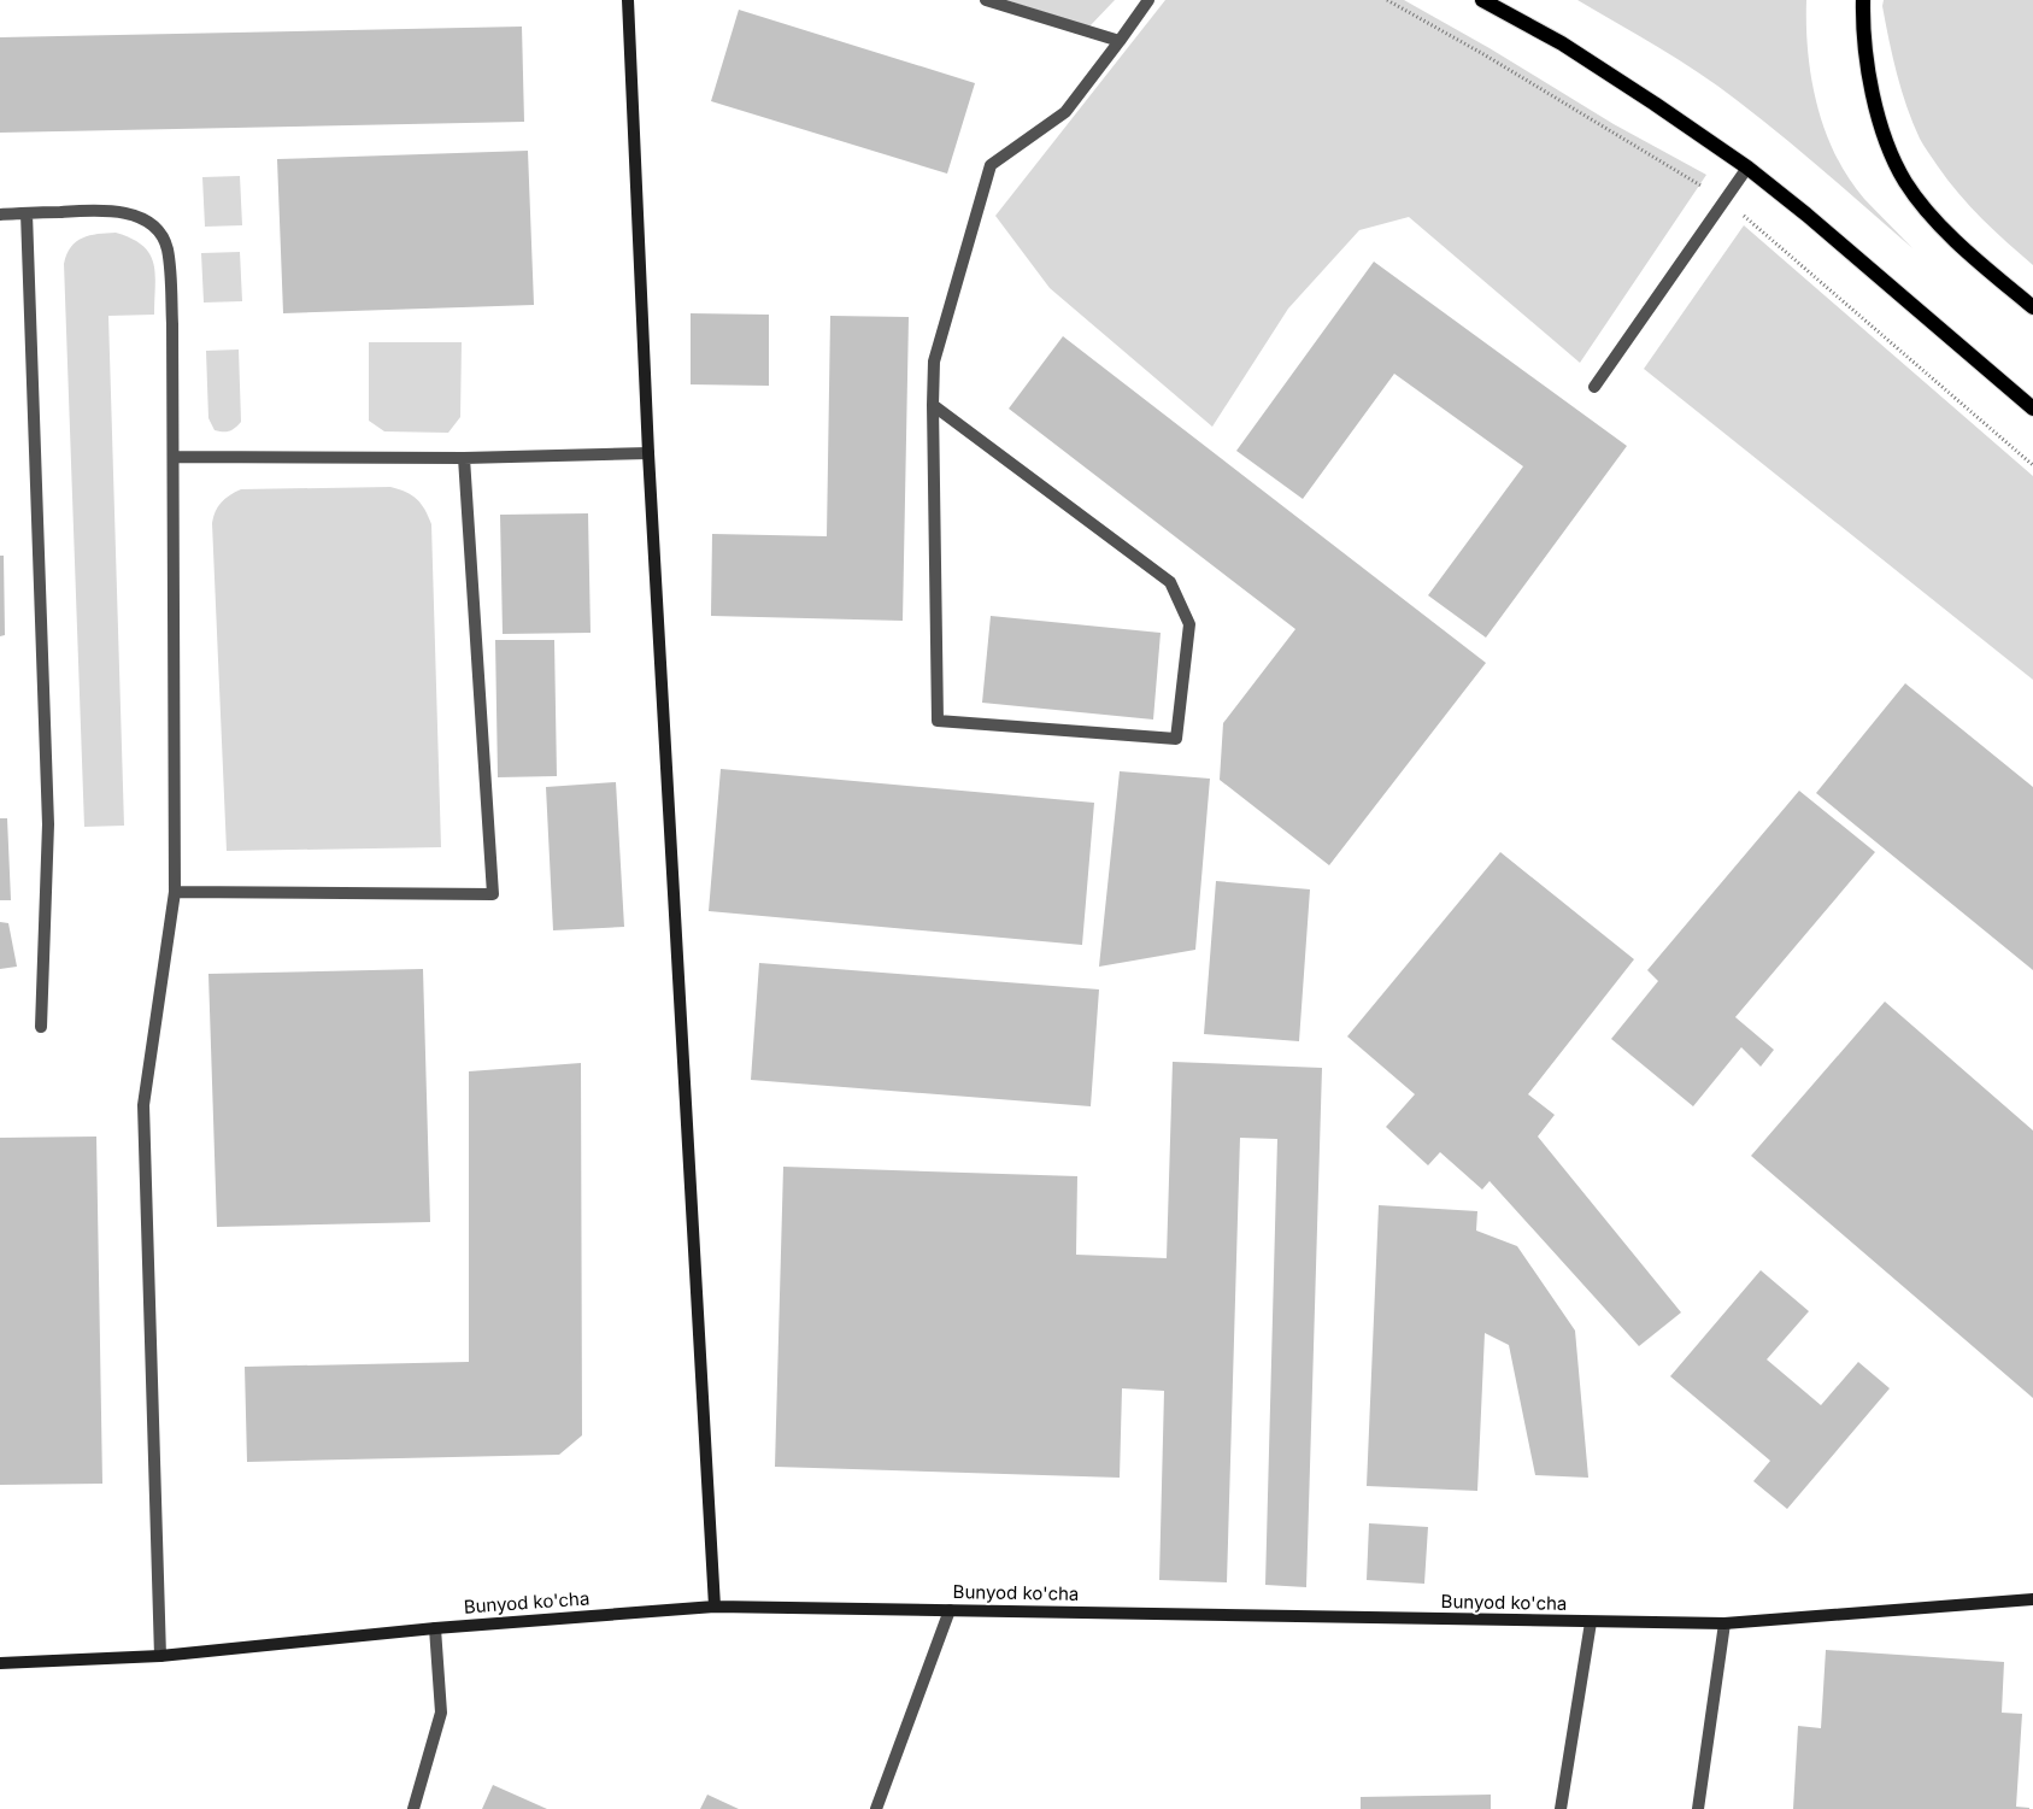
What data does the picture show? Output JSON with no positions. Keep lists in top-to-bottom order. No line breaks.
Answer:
{"streets":{"street":["Bunyod ko'cha"]}}
